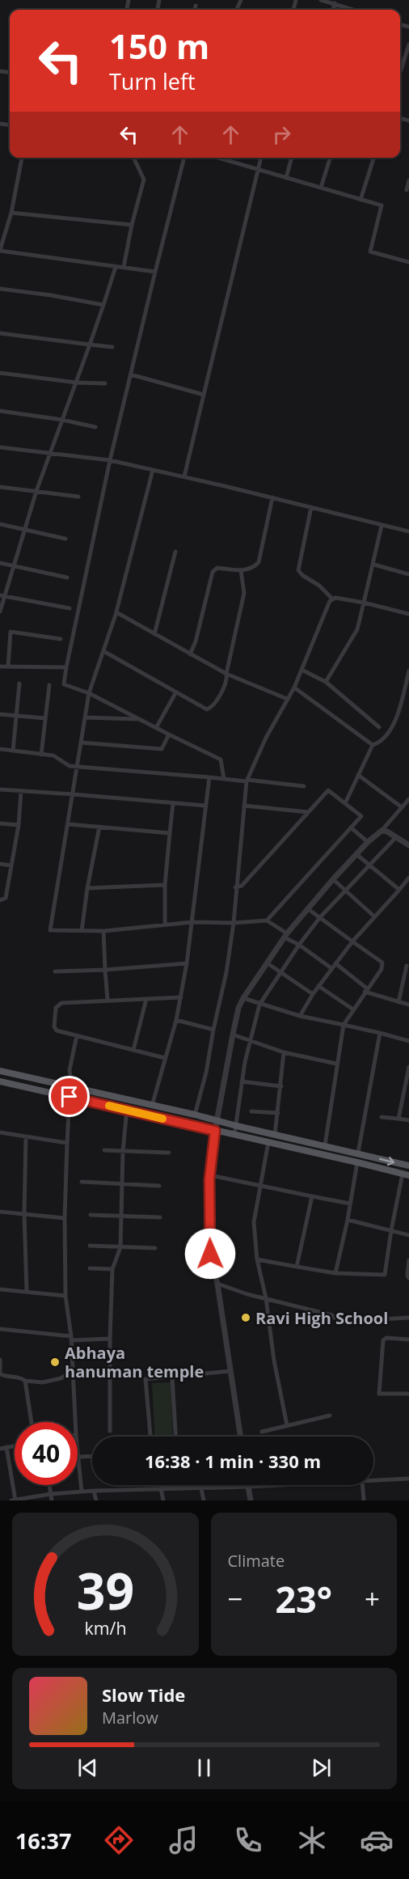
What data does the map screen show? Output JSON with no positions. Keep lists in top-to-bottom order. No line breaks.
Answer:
{"places":["Ravi High School","Abhaya hanuman temple"],"page":{"turn":["150 m","Turn left"],"limit":"40","trip":"16:38 · 1 min · 330 m","tile":"Climate","heat":["−","23°","+"],"song":["Slow Tide","Marlow"],"tabs":"16:37","gauge":["39","km/h"]}}
